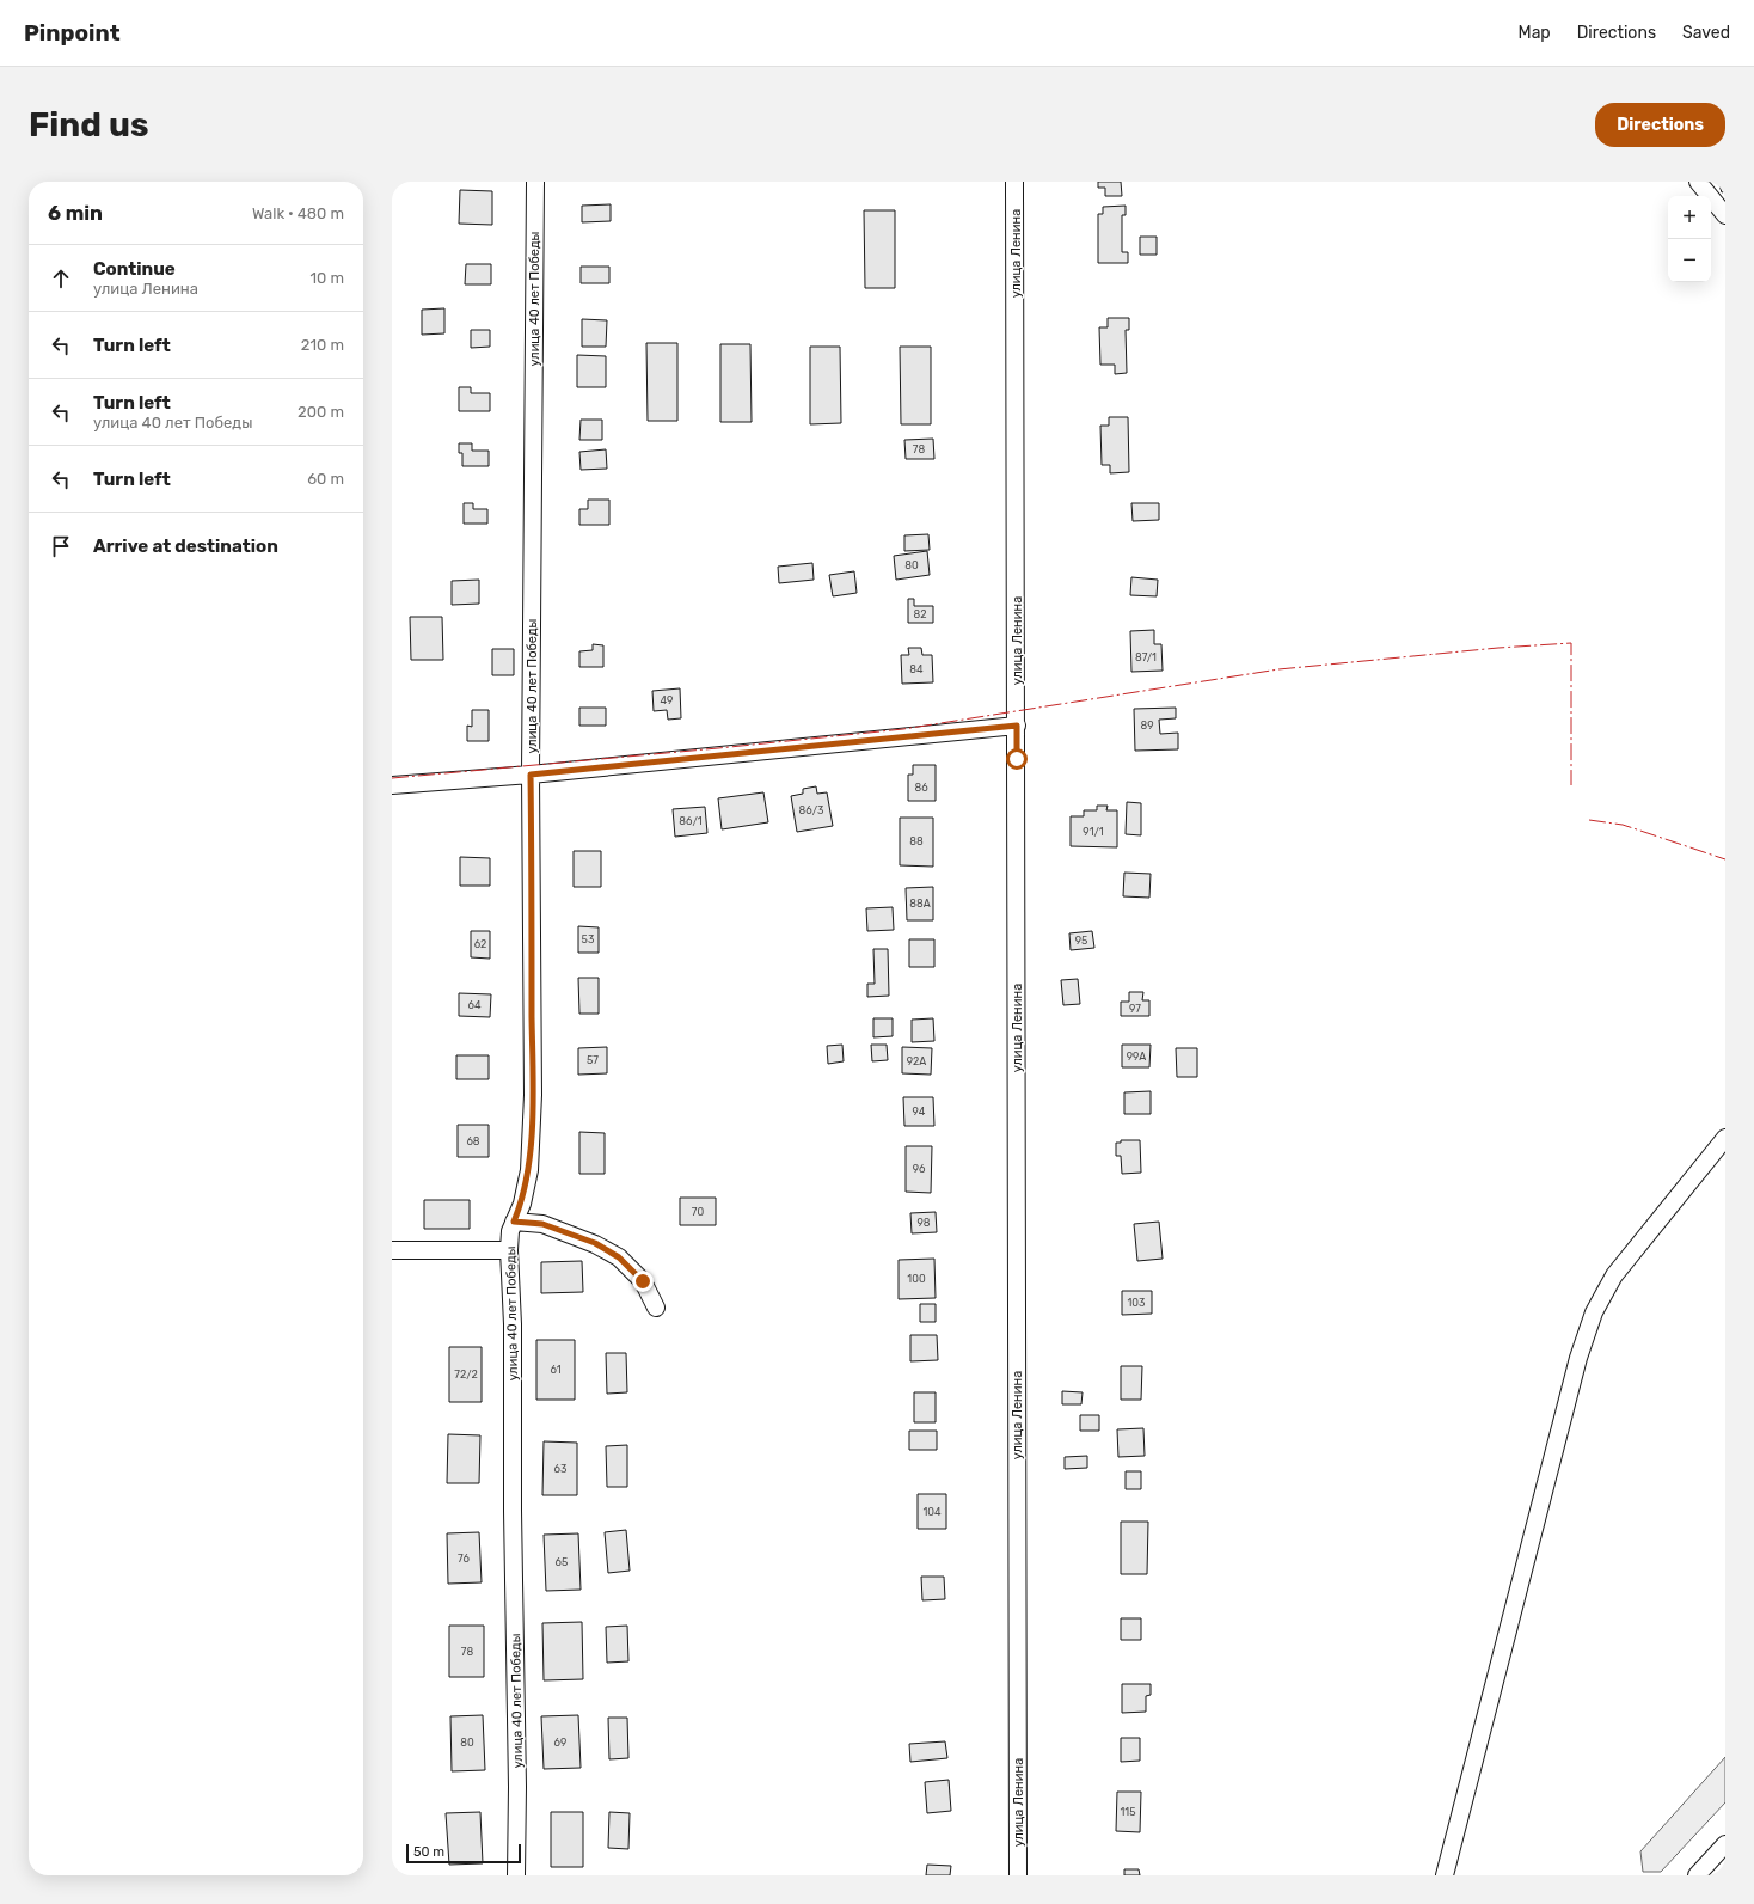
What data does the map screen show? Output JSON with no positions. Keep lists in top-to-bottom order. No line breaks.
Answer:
{"streets":{"street":["улица Ленина","улица 40 лет Победы"]},"house_numbers":["78","80","82","87/1","84","49","89","86","86/3","86/1","91/1","88","88А","53","95","62","64","97","99А","57","92А","94","68","96","70","98","100","103","61","72/2","63","104","76","65","78","80","69","115"],"scale_bar":"50 m","page":{"header":"Pinpoint","nav":["Map","Directions","Saved"],"buttons":"Directions","title":"Find us","heading":["6 min","Walk · 480 m"],"map_buttons":["+","−"],"list":[["Continue","улица Ленина","10 m"],["Turn left","210 m"],["Turn left","улица 40 лет Победы","200 m"],["Turn left","60 m"],"Arrive at destination"],"scale":"50 m"}}
